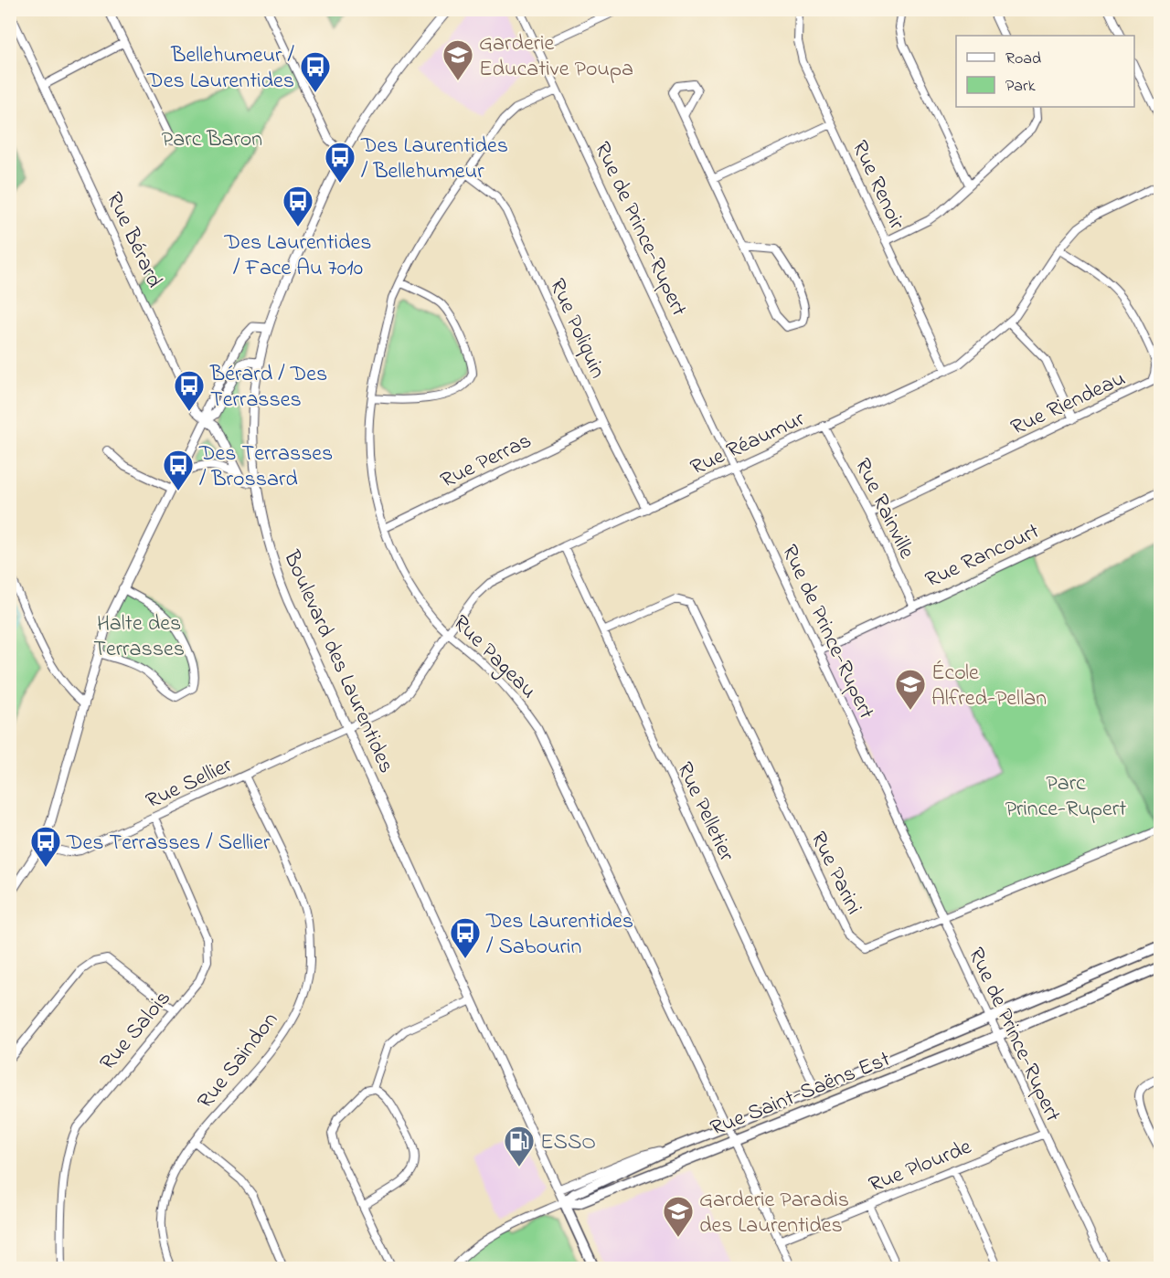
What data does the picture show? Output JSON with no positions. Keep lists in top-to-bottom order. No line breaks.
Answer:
{"streets":{"main road":["Boulevard des Laurentides","Rue Saint-Saëns Est"],"street":["Rue Renoir","Rue de Prince-Rupert","Rue Bérard","Rue Poliquin","Rue Riendeau","Rue Réaumur","Rue Perras","Rue Rainville","Rue Rancourt","Rue Pageau","Rue Sellier","Rue Pelletier","Rue Parini","Rue Salois","Rue Saindon","Rue Plourde"]},"crossings":[["Rue Renoir","Rue Réaumur"],["Rue de Prince-Rupert","Rue Réaumur"],["Rue de Prince-Rupert","Rue Rancourt"],["Rue de Prince-Rupert","Rue Pageau"],["Rue de Prince-Rupert","Rue Parini"],["Rue de Prince-Rupert","Rue Saint-Saëns Est"],["Rue de Prince-Rupert","Rue Plourde"],["Rue Poliquin","Rue Réaumur"],["Rue Poliquin","Rue Perras"],["Rue Poliquin","Rue Pageau"],["Rue Riendeau","Rue Réaumur"],["Rue Riendeau","Rue Rainville"],["Rue Réaumur","Rue Rainville"],["Rue Réaumur","Rue Pageau"],["Rue Réaumur","Boulevard des Laurentides"],["Rue Réaumur","Rue Sellier"],["Rue Réaumur","Rue Pelletier"],["Rue Perras","Rue Pageau"],["Rue Rainville","Rue Rancourt"],["Rue Pageau","Rue Saint-Saëns Est"],["Rue Pageau","Rue Plourde"],["Boulevard des Laurentides","Rue Sellier"],["Boulevard des Laurentides","Rue Saint-Saëns Est"],["Rue Sellier","Rue Salois"],["Rue Sellier","Rue Saindon"],["Rue Pelletier","Rue Parini"],["Rue Pelletier","Rue Saint-Saëns Est"]],"parks":["Parc Baron","Halte des Terrasses","Parc Prince-Rupert"],"places":{"school or university":["Garderie Educative Poupa","École Alfred-Pellan","Garderie Paradis des Laurentides"],"bus stop":["Bellehumeur / Des Laurentides","Des Laurentides / Bellehumeur","Des Laurentides / Face Au 7010","Bérard / Des Terrasses","Des Terrasses / Brossard","Des Terrasses / Sellier","Des Laurentides / Sabourin"],"fuel station":["ESSO"]},"legend":["Road","Park"]}
